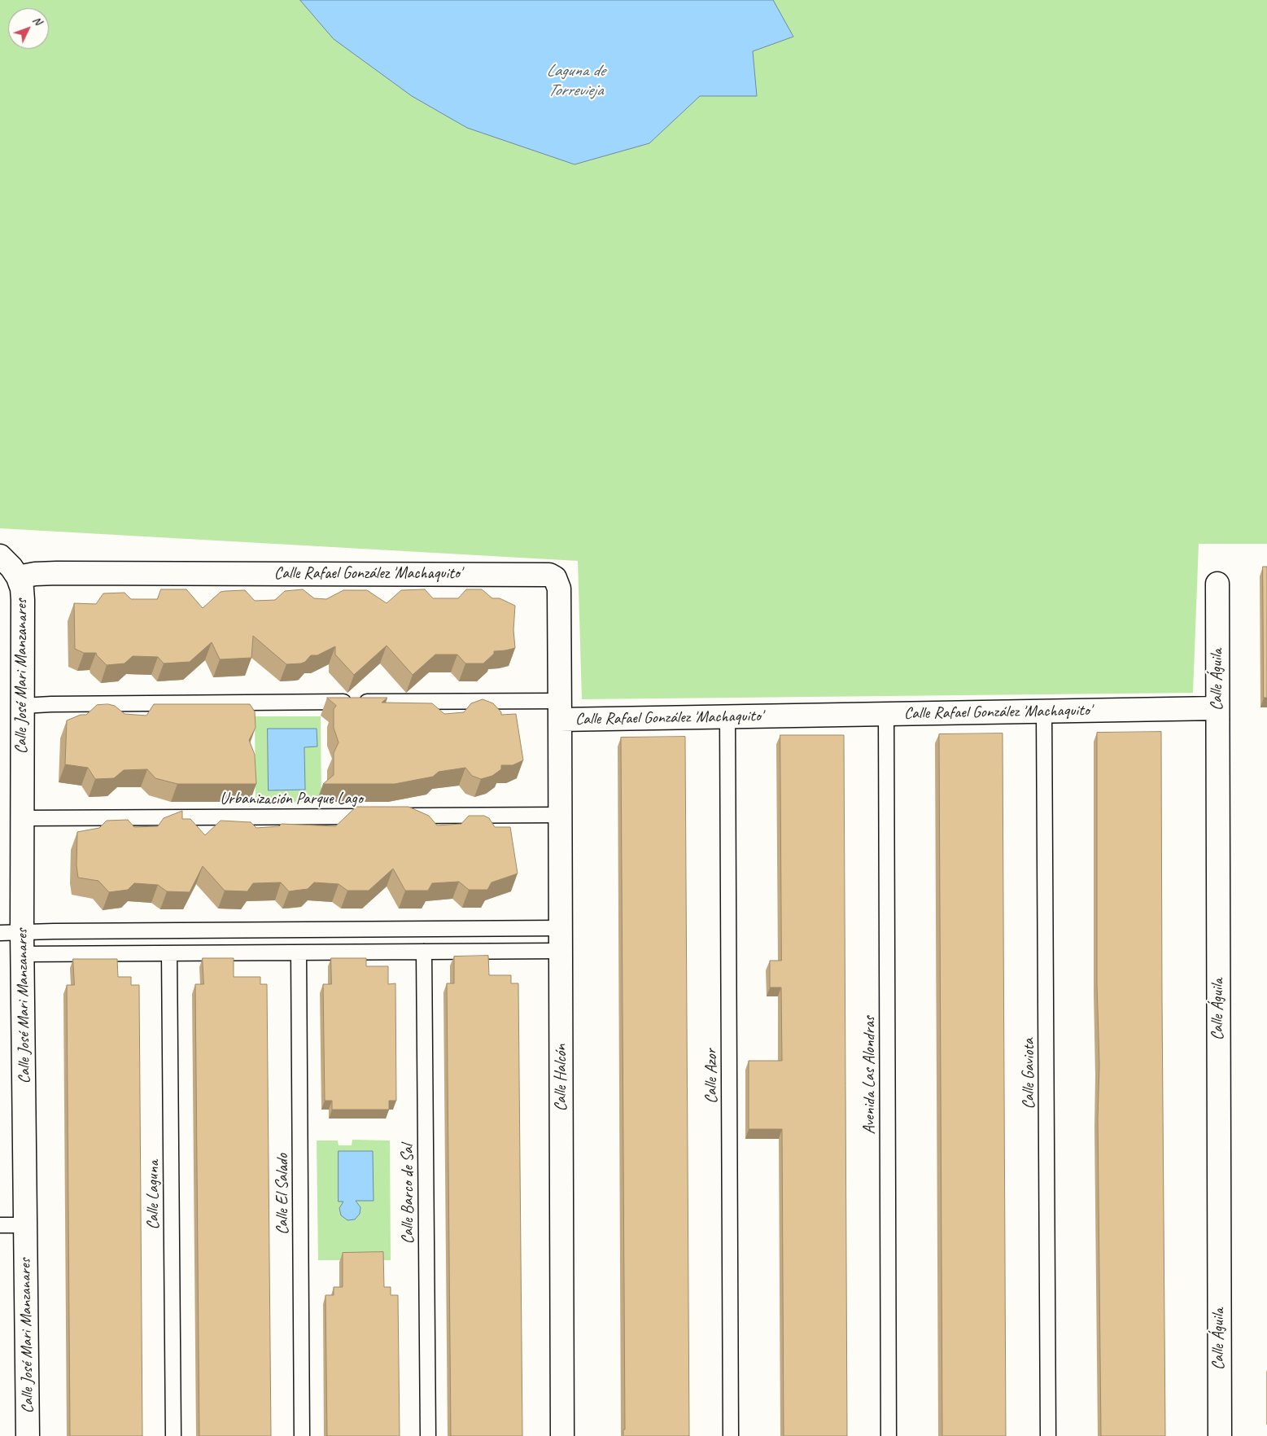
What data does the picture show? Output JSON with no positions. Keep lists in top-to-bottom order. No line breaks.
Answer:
{"streets":{"street":["Calle Rafael González 'Machaquito'","Calle José Mari Manzanares","Calle Águila","Calle Halcón"],"lane":["Urbanización Parque Lago","Calle Gaviota","Avenida Las Alondras","Calle Azor","Calle El Salado","Calle Barco de Sal","Calle Laguna"]},"crossings":[["Calle Rafael González 'Machaquito'","Calle José Mari Manzanares"],["Calle Rafael González 'Machaquito'","Calle Águila"],["Calle Rafael González 'Machaquito'","Calle Gaviota"],["Calle Rafael González 'Machaquito'","Avenida Las Alondras"],["Calle Rafael González 'Machaquito'","Calle Azor"],["Calle Rafael González 'Machaquito'","Calle Halcón"],["Calle José Mari Manzanares","Urbanización Parque Lago"]],"water":["Laguna de Torrevieja"],"north":"top right"}
